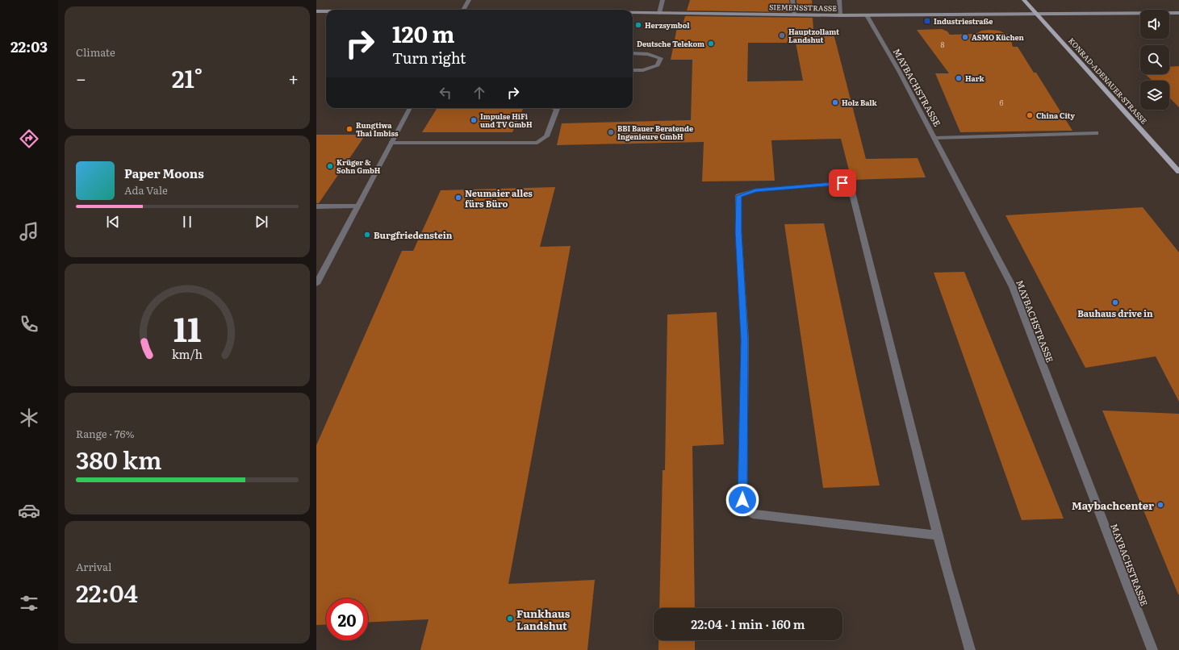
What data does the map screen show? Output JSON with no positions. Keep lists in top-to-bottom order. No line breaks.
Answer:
{"streets":{"main road":["SIEMENSSTRASSE","KONRAD-ADENAUER-STRASSE"],"street":["MAYBACHSTRASSE"]},"crossings":[["SIEMENSSTRASSE","KONRAD-ADENAUER-STRASSE"],["SIEMENSSTRASSE","MAYBACHSTRASSE"]],"places":{"transit":["Industriestraße"],"other":["Herzsymbol","Hauptzollamt Landshut","ASMO Küchen","Deutsche Telekom","Hark","Holz Balk","China City","Impulse HiFi und TV GmbH","Rungtiwa Thai Imbiss","BBI Bauer Beratende Ingenieure GmbH","Krüger & Sohn GmbH","Neumaier alles fürs Büro","Burgfriedenstein","Bauhaus drive in","Maybachcenter","Funkhaus Landshut"]},"house_numbers":["8","6"],"page":{"tabs":"22:03","tile":["Climate",["Range · 76%","380 km"],["Arrival","22:04"]],"turn":["120 m","Turn right"],"heat":["−","21°","+"],"song":["Paper Moons","Ada Vale"],"limit":"20","trip":"22:04 · 1 min · 160 m","gauge":["11","km/h"]}}
